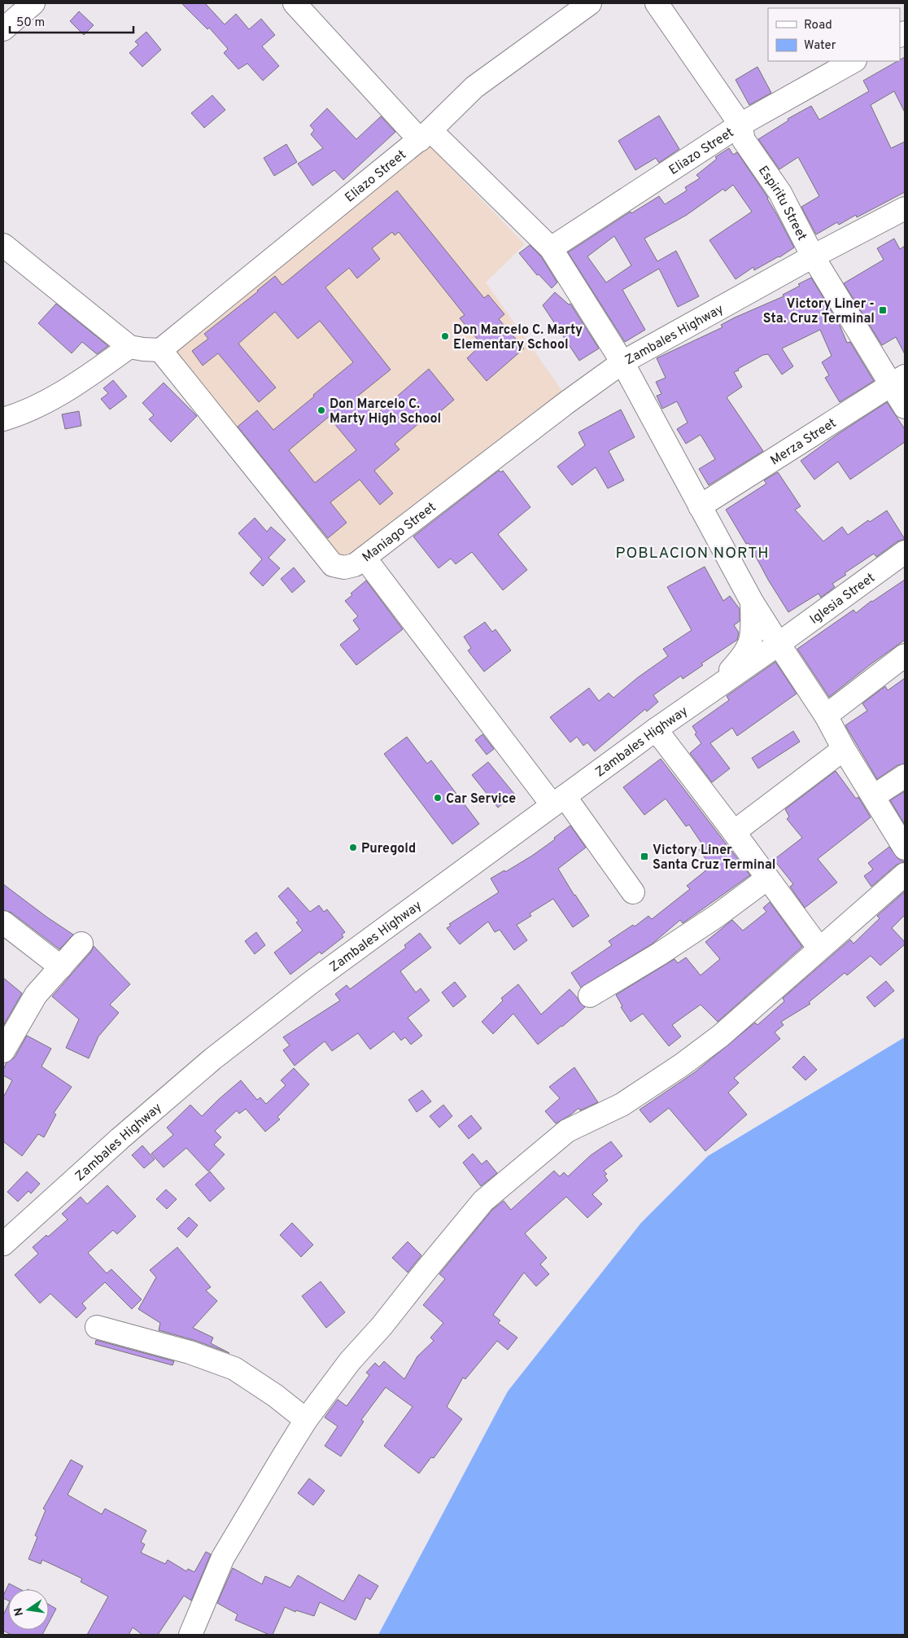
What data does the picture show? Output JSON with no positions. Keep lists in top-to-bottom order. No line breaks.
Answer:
{"streets":{"street":["Eliazo Street","Espiritu Street","Zambales Highway","Merza Street","Maniago Street","Iglesia Street"]},"crossings":[["Eliazo Street","Espiritu Street"],["Eliazo Street","Maniago Street"],["Espiritu Street","Zambales Highway"],["Espiritu Street","Merza Street"],["Zambales Highway","Merza Street"],["Zambales Highway","Maniago Street"],["Zambales Highway","Iglesia Street"]],"districts":["POBLACION NORTH"],"places":{"transit":["Victory Liner - Sta. Cruz Terminal","Victory Liner Santa Cruz Terminal"],"other":["Don Marcelo C. Marty Elementary School","Don Marcelo C. Marty High School","Car Service","Puregold"]},"legend":["Road","Water"],"scale_bar":"50 m","north":"left"}
